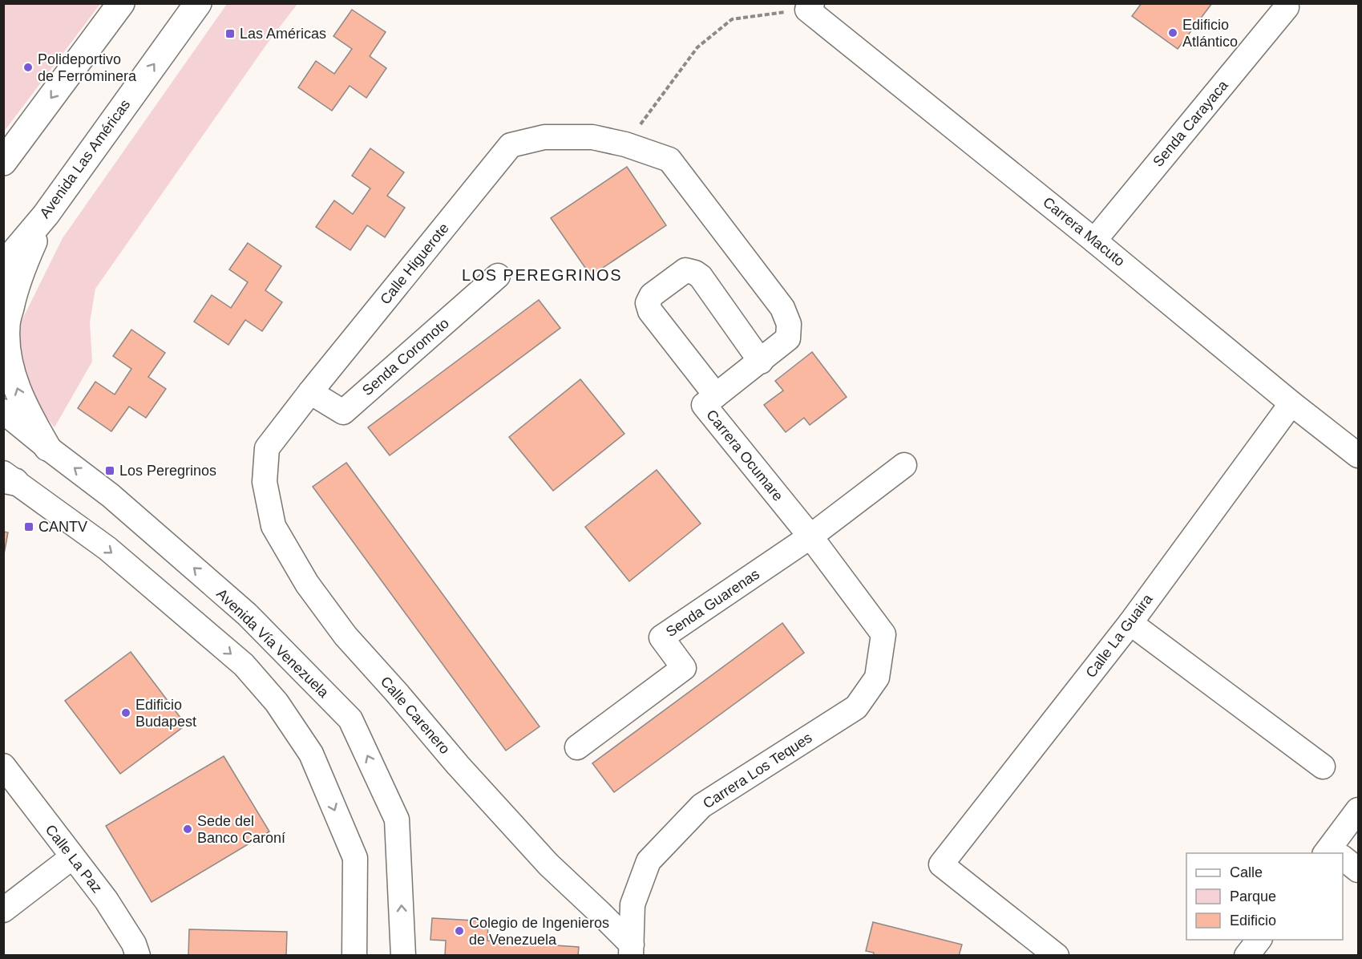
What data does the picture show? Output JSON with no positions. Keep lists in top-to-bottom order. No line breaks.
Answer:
{"streets":{"main road":["Avenida Las Américas"],"street":["Senda Carayaca","Carrera Macuto","Calle Higuerote","Senda Coromoto","Carrera Ocumare","Senda Guarenas","Calle La Guaira","Avenida Vía Venezuela","Calle Carenero","Carrera Los Teques","Calle La Paz"]},"crossings":[["Senda Carayaca","Carrera Macuto"],["Carrera Macuto","Calle La Guaira"],["Calle Higuerote","Senda Coromoto"],["Calle Higuerote","Carrera Ocumare"],["Calle Higuerote","Calle Carenero"],["Carrera Ocumare","Senda Guarenas"],["Carrera Ocumare","Carrera Los Teques"],["Calle Carenero","Carrera Los Teques"]],"districts":["LOS PEREGRINOS"],"places":{"other":["Edificio Atlántico","Polideportivo de Ferrominera","Edificio Budapest","Sede del Banco Caroní","Colegio de Ingenieros de Venezuela"],"transit":["Las Américas","Los Peregrinos","CANTV"]},"legend":["Calle","Parque","Edificio"]}
